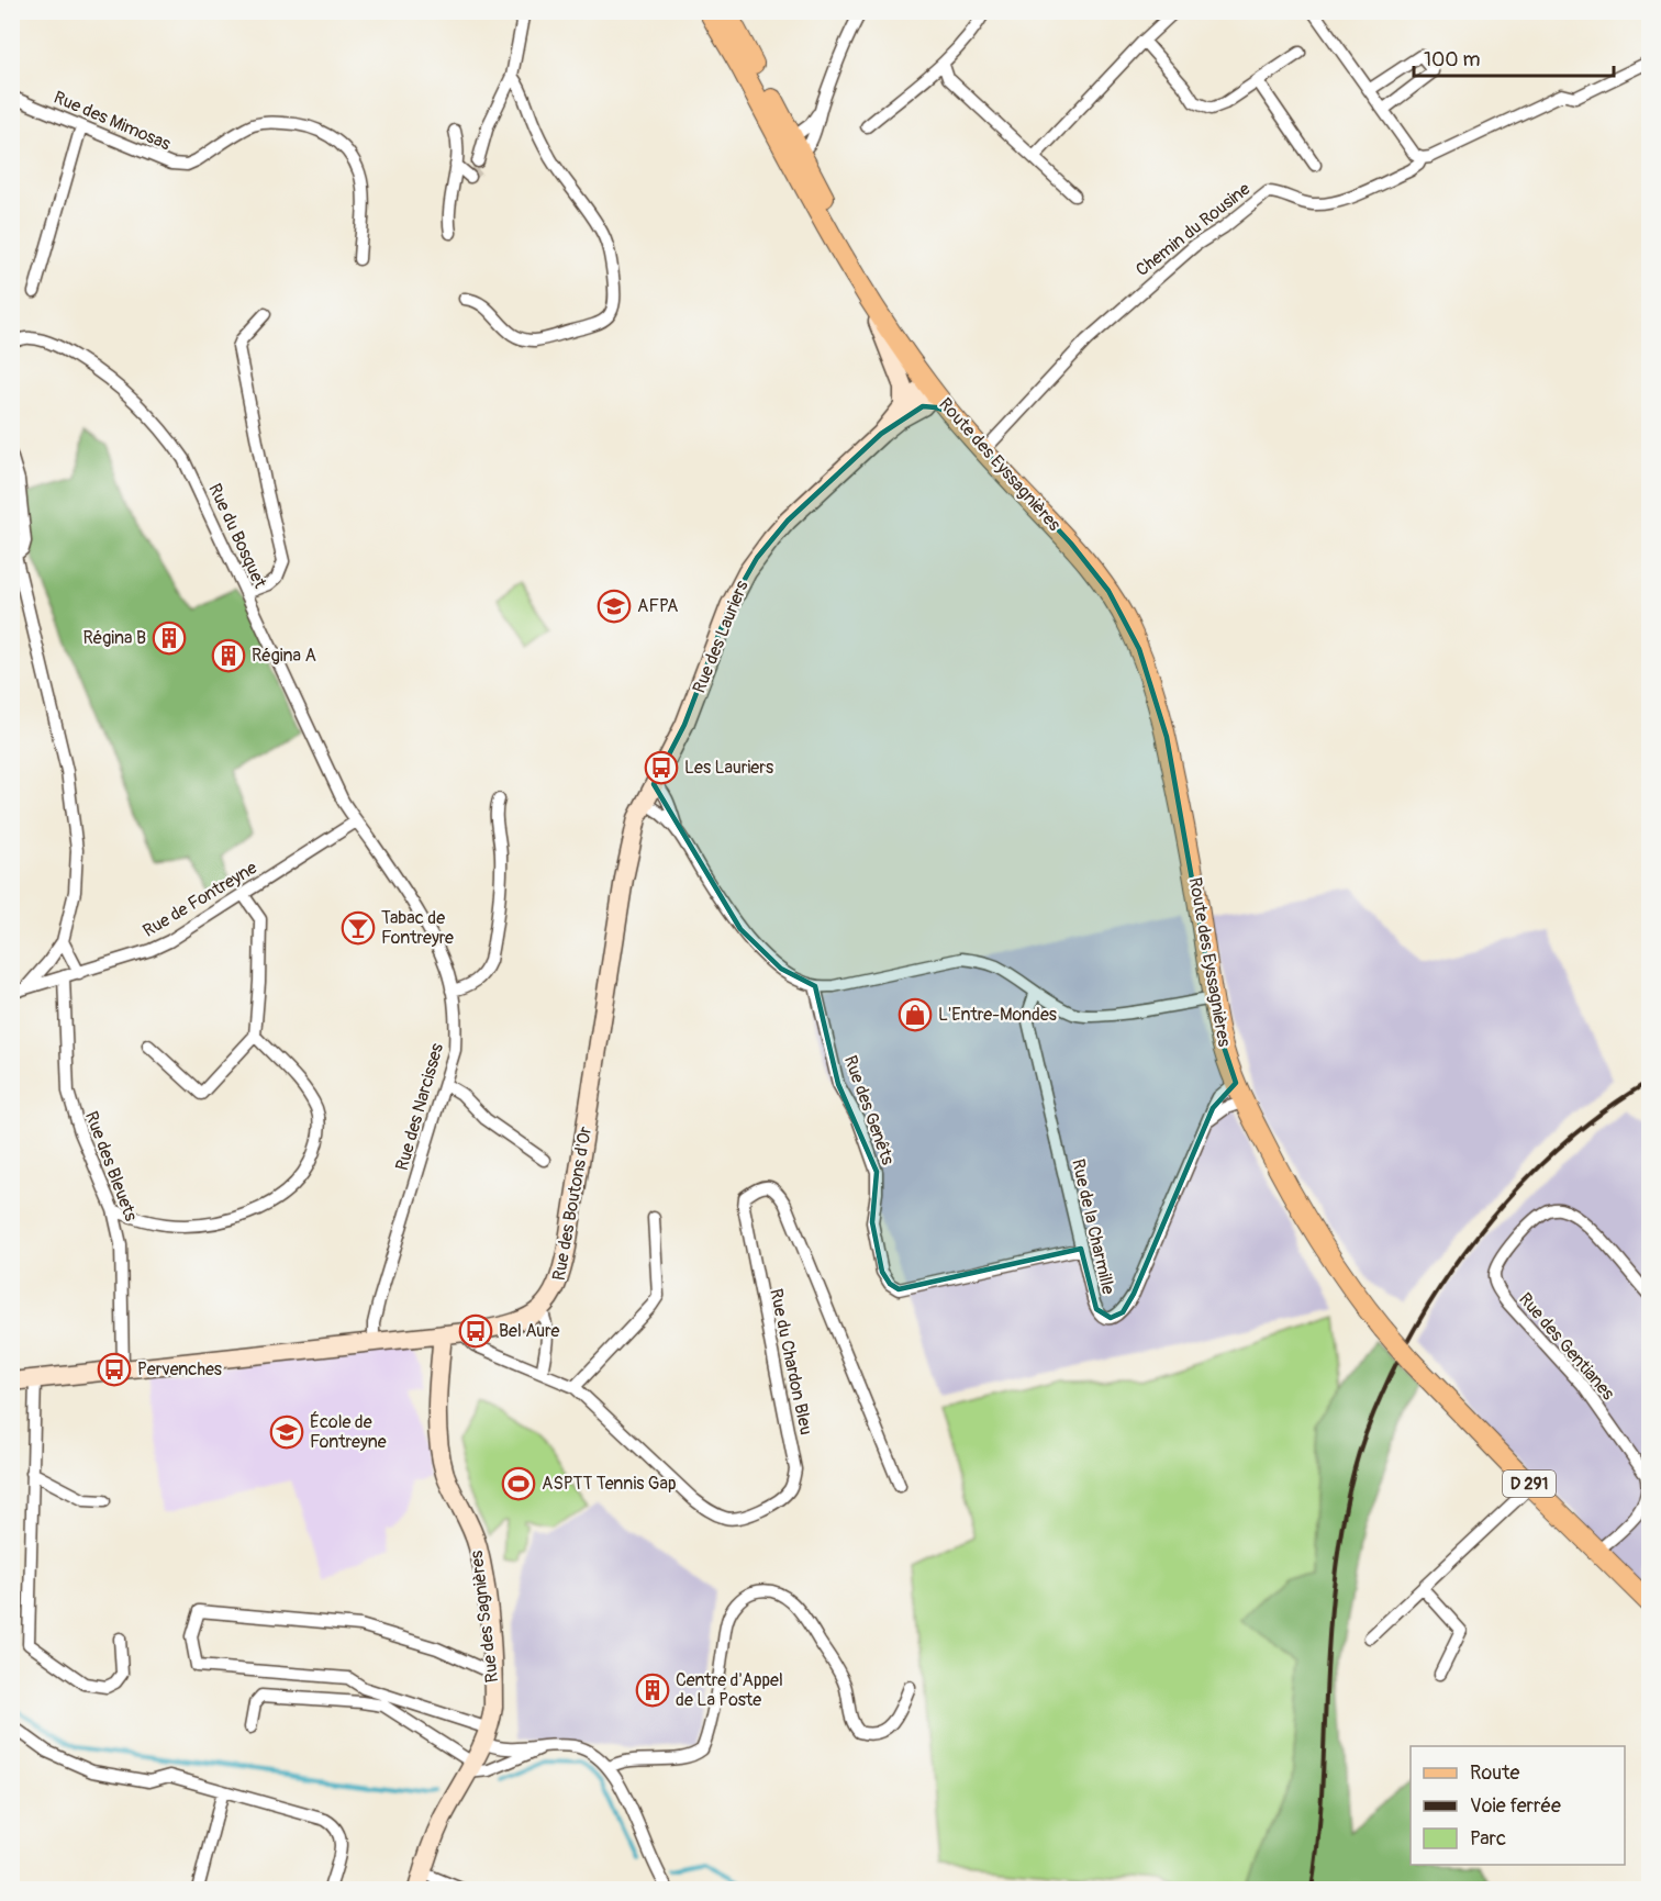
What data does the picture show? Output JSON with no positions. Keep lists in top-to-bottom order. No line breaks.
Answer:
{"streets":{"main road":["Route des Eyssagnières","Rue des Lauriers","Rue des Boutons d'Or","D 291","Rue des Sagnières"],"street":["Rue des Mimosas","Chemin du Rousine","Rue du Bosquet","Rue de Fontreyne","Rue des Narcisses","Rue des Genêts","Rue des Bleuets","Rue de la Charmille","Rue des Gentianes","Rue du Chardon Bleu"]},"crossings":[["Chemin du Rousine","Route des Eyssagnières"],["Route des Eyssagnières","Rue de la Charmille"],["Route des Eyssagnières","Rue des Gentianes"],["Rue du Bosquet","Rue de Fontreyne"],["Rue du Bosquet","Rue des Narcisses"],["Rue des Lauriers","Rue des Boutons d'Or"],["Rue de Fontreyne","Rue des Narcisses"],["Rue de Fontreyne","Rue des Bleuets"],["Rue des Narcisses","Rue des Boutons d'Or"],["Rue des Genêts","Rue de la Charmille"],["Rue des Bleuets","Rue des Boutons d'Or"],["Rue des Boutons d'Or","Rue du Chardon Bleu"],["Rue des Boutons d'Or","Rue des Sagnières"],["Rue du Chardon Bleu","Rue des Sagnières"]],"places":{"school or university":["AFPA","École de Fontreyne"],"building":["Régina B","Régina A","Centre d'Appel de La Poste"],"bus stop":["Les Lauriers","Bel Aure","Pervenches"],"bar":["Tabac de Fontreyre"],"shop":["L'Entre-Mondes"],"sports":["ASPTT Tennis Gap"]},"legend":["Route","Voie ferrée","Parc"],"scale_bar":"100 m"}
